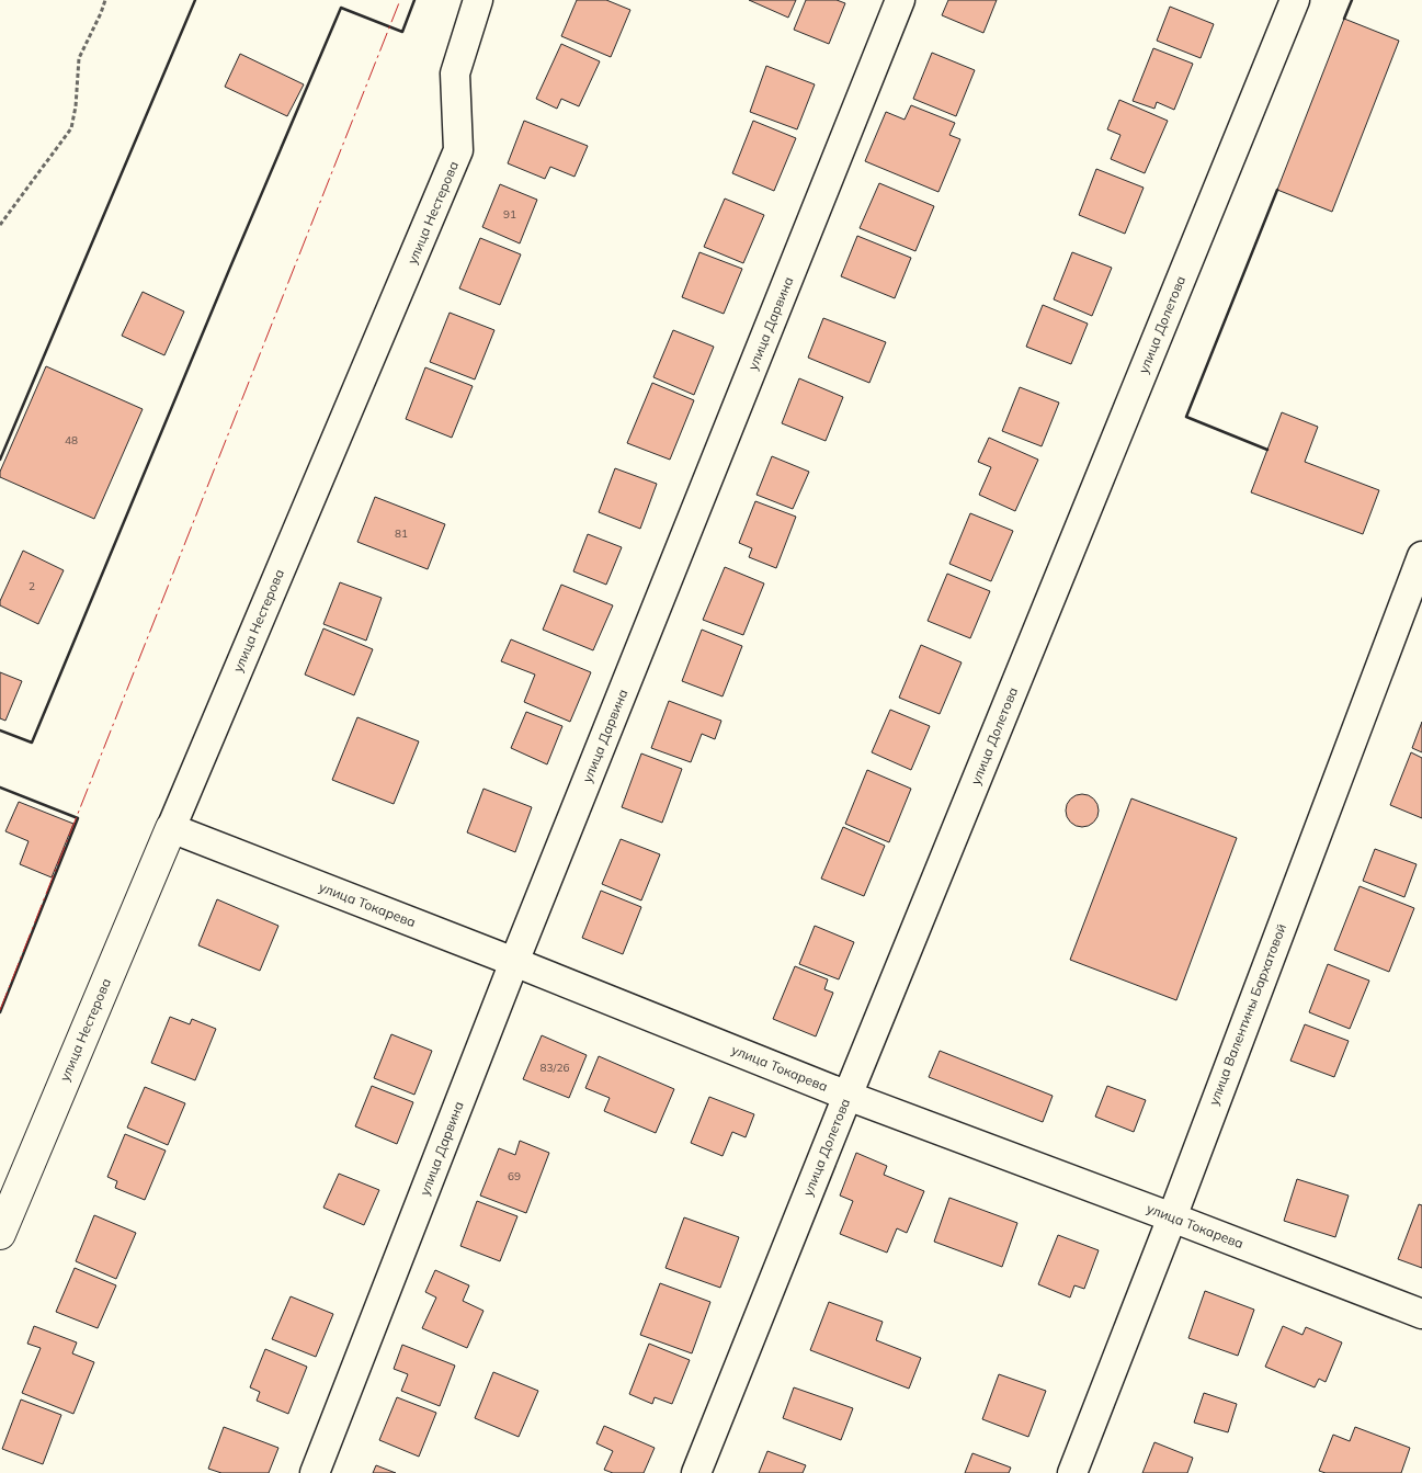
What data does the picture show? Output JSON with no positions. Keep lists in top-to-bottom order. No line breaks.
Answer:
{"streets":{"street":["улица Нестерова","улица Дарвина","улица Долетова","улица Токарева","улица Валентины Бархатовой"]},"crossings":[["улица Нестерова","улица Токарева"],["улица Дарвина","улица Токарева"],["улица Долетова","улица Токарева"],["улица Токарева","улица Валентины Бархатовой"]],"house_numbers":["91","48","81","2","83/26","69"]}
